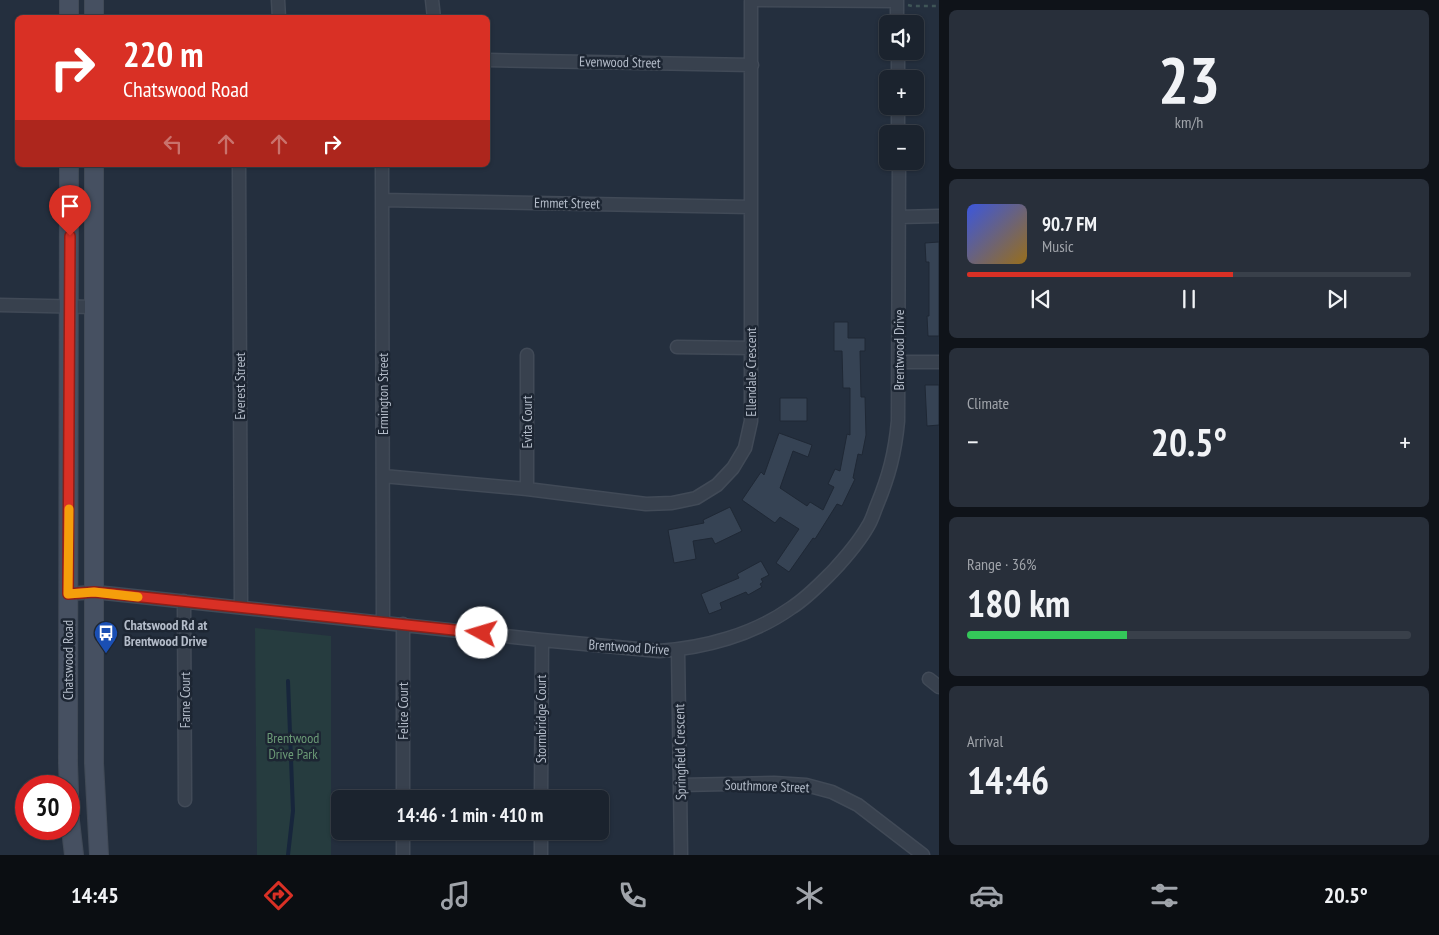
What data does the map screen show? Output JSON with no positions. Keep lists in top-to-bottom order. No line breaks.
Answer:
{"streets":{"main road":["Chatswood Road"],"street":["Evenwood Street","Emmet Street","Brentwood Drive","Ellendale Crescent","Everest Street","Ermington Street","Evita Court","Farne Court","Felice Court","Stormbridge Court","Springfield Crescent","Southmore Street"]},"crossings":[["Evenwood Street","Ellendale Crescent"],["Emmet Street","Ellendale Crescent"],["Emmet Street","Ermington Street"],["Brentwood Drive","Everest Street"],["Brentwood Drive","Ermington Street"],["Brentwood Drive","Chatswood Road"],["Brentwood Drive","Farne Court"],["Brentwood Drive","Felice Court"],["Brentwood Drive","Stormbridge Court"],["Brentwood Drive","Springfield Crescent"],["Ellendale Crescent","Ermington Street"],["Ellendale Crescent","Evita Court"],["Springfield Crescent","Southmore Street"]],"parks":["Brentwood Drive Park"],"places":{"bus stop":["Chatswood Rd at Brentwood Drive"]},"page":{"tile":[["23","km/h"],"Climate",["Range · 36%","180 km"],["Arrival","14:46"]],"map_buttons":["+","−"],"turn":["220 m","Chatswood Road"],"song":["90.7 FM","Music"],"heat":["−","20.5°","+"],"limit":"30","trip":"14:46 · 1 min · 410 m","tabs":["14:45","20.5°"]}}
